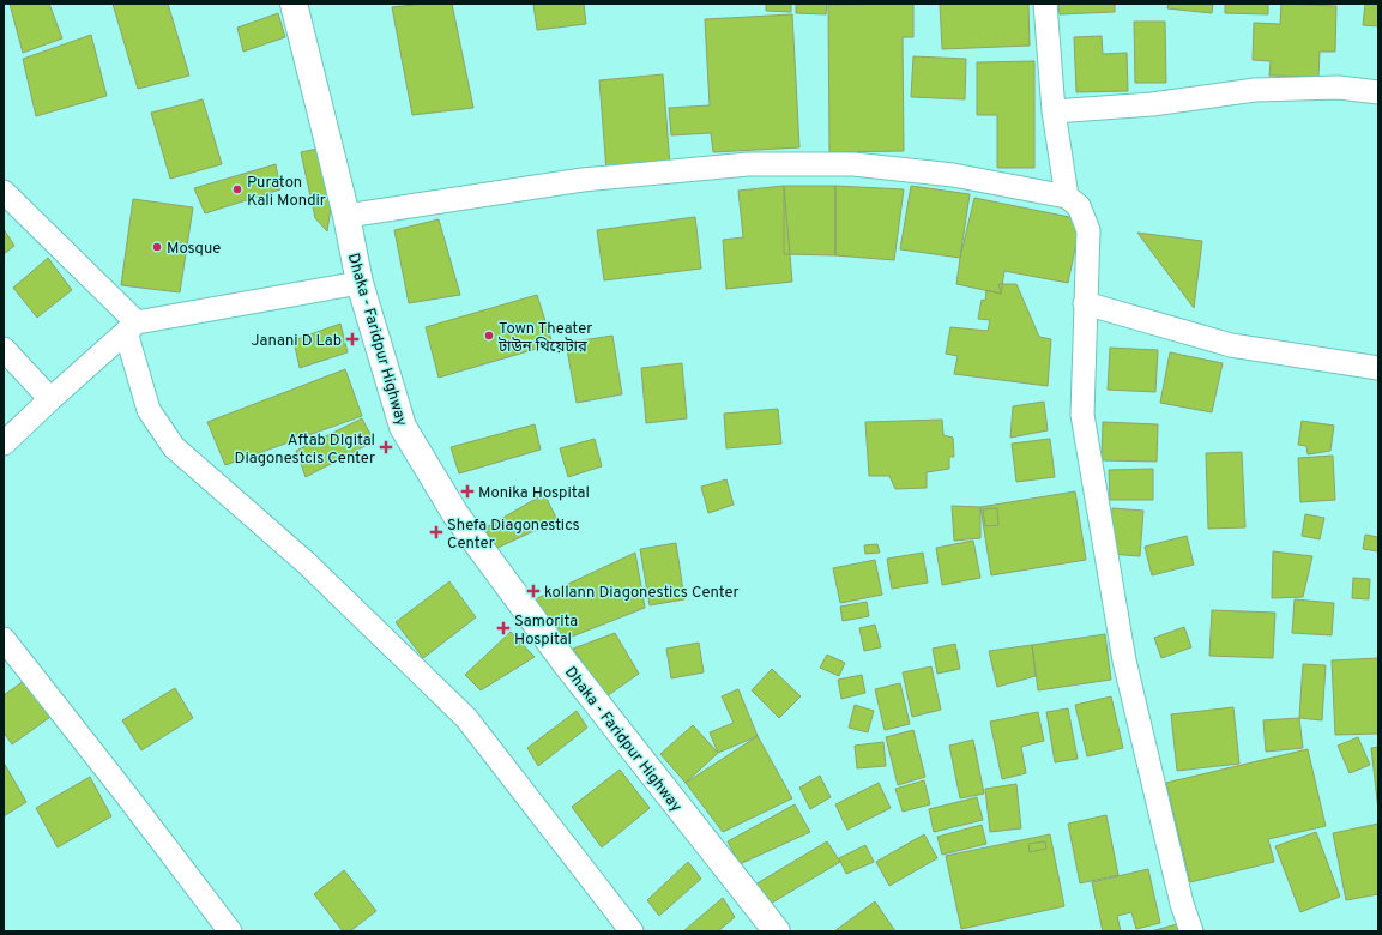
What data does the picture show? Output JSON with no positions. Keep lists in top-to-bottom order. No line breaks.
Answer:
{"streets":{"highway":["Dhaka - Faridpur Highway"]},"places":{"other":["Puraton Kali Mondir","Mosque","Town Theater টাউন থিয়েটার"],"health":["Janani D Lab","Aftab DIgital Diagonestcis Center","Monika Hospital","Shefa Diagonestics Center","kollann Diagonestics Center","Samorita Hospital"]}}
